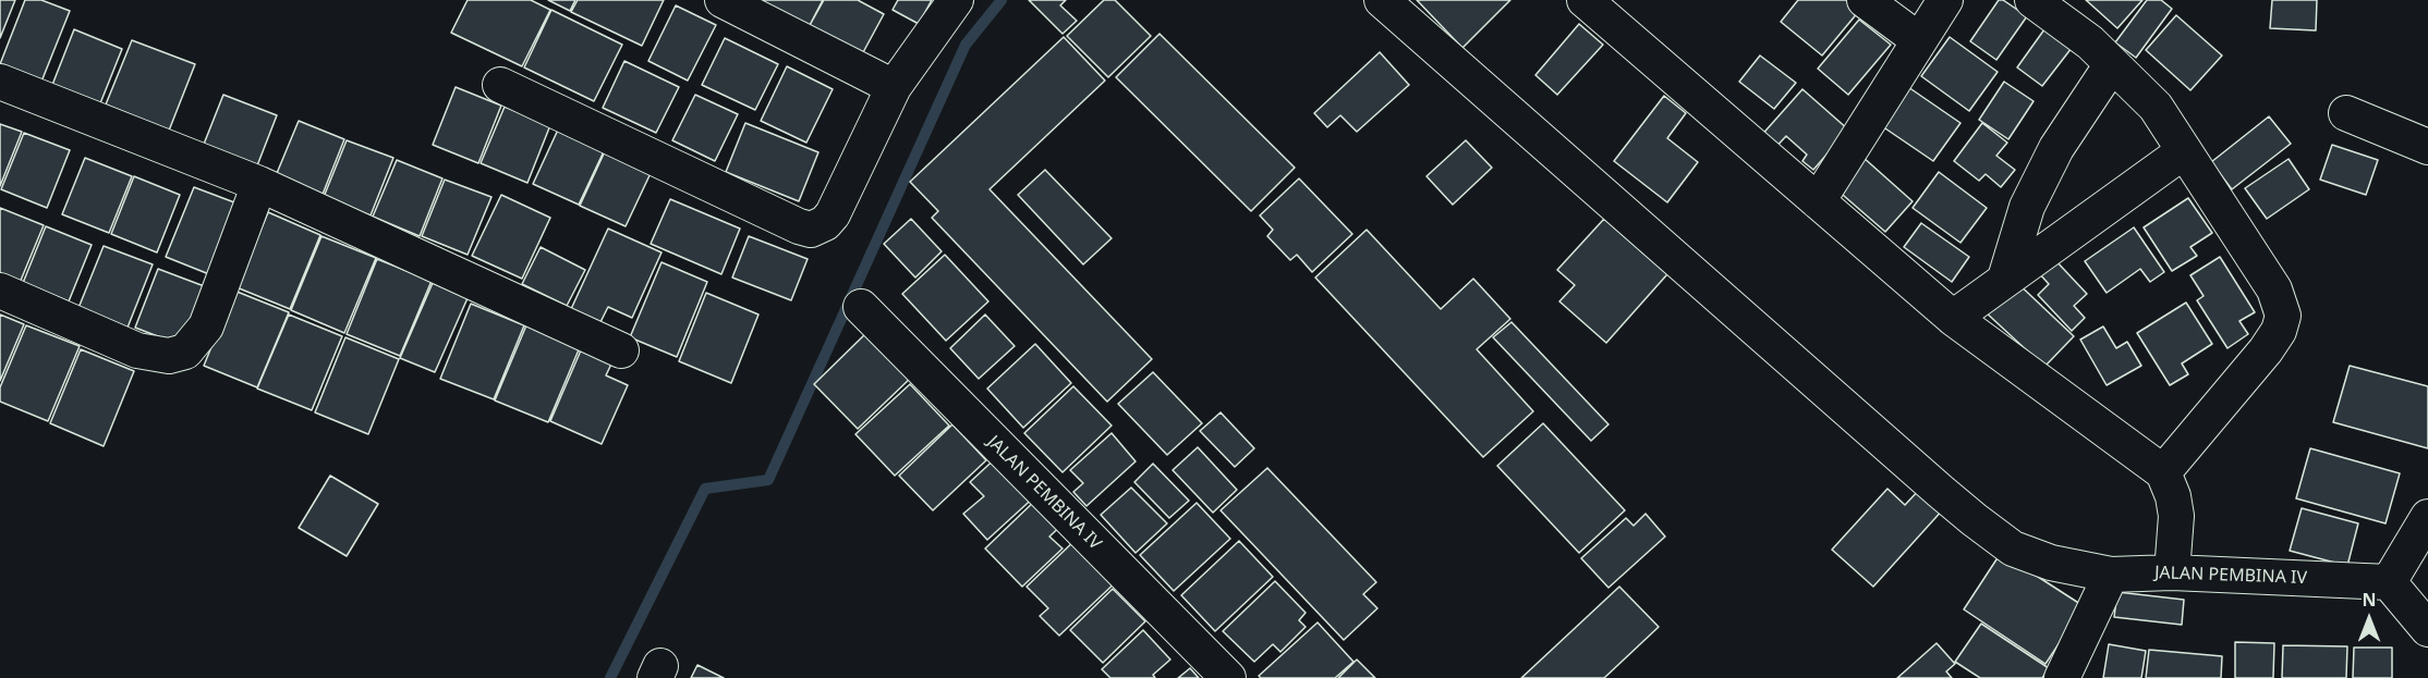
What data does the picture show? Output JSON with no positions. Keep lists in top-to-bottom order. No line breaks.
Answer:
{"streets":{"street":["JALAN PEMBINA IV"]},"north":"top"}
